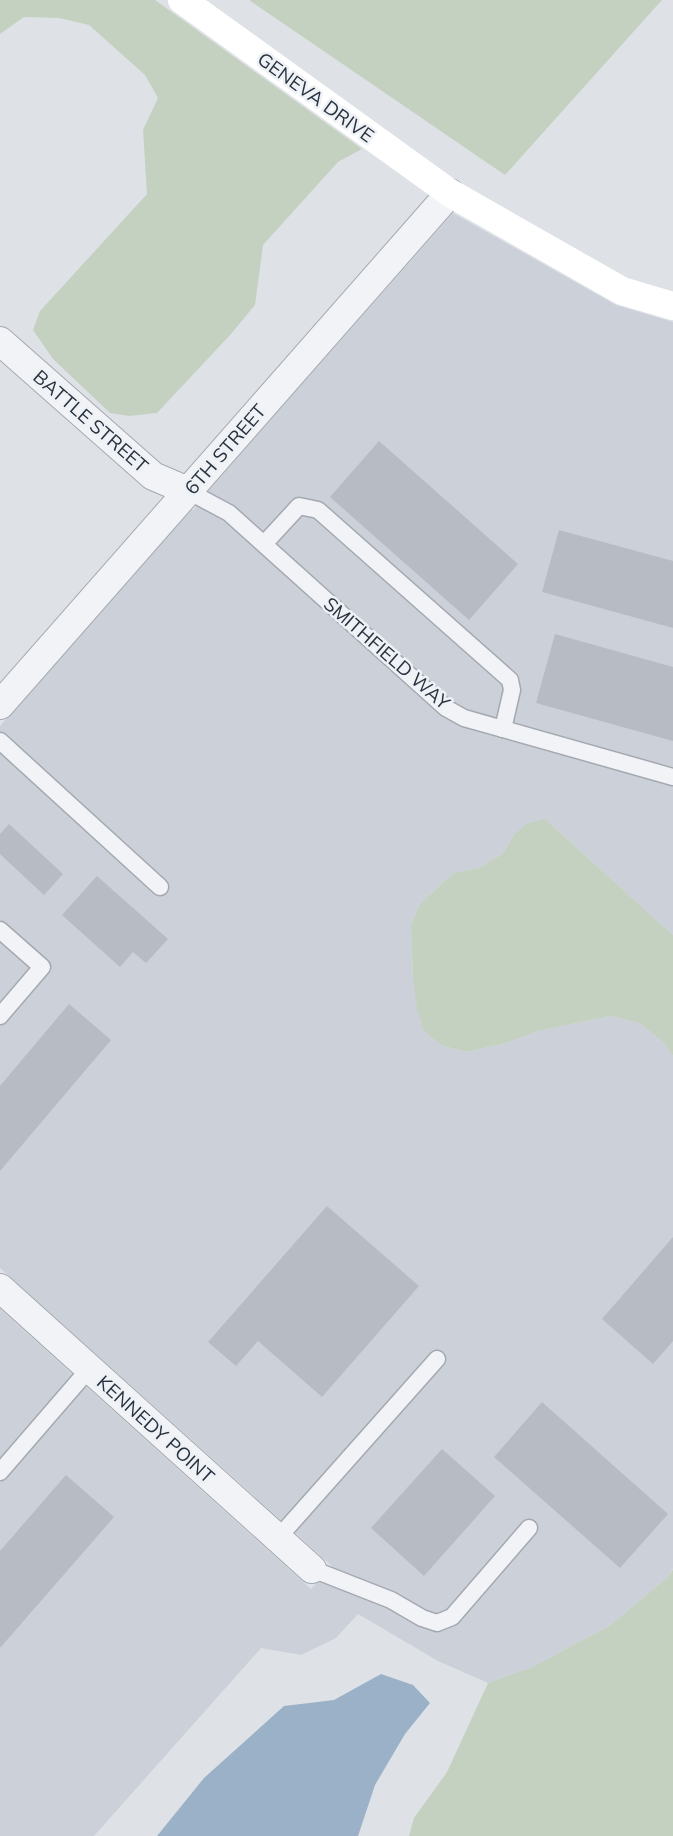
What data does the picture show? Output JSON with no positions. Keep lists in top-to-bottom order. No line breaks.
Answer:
{"streets":{"main road":["GENEVA DRIVE"],"street":["BATTLE STREET","6TH STREET","KENNEDY POINT"],"lane":["SMITHFIELD WAY"]},"crossings":[["GENEVA DRIVE","6TH STREET"],["BATTLE STREET","6TH STREET"],["BATTLE STREET","SMITHFIELD WAY"],["6TH STREET","SMITHFIELD WAY"]]}
